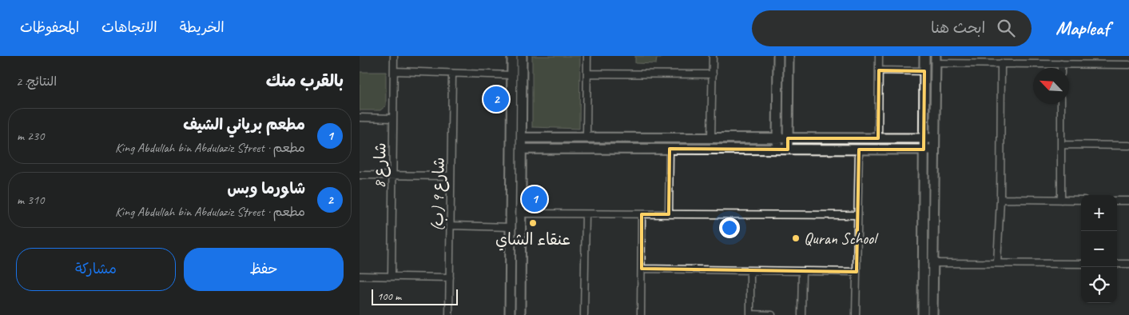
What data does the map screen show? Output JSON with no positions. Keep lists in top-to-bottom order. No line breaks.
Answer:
{"streets":{"street":["شارع 8","شارع 9 (ب)"]},"places":["عنقاء الشاي","Quran School"],"scale_bar":"100 m","north":"top left","page":{"header":"Mapleaf","search":"ابحث هنا","nav":["الخريطة","الاتجاهات","المحفوظات"],"heading":["بالقرب منك","النتائج: 2"],"pins":["2","1"],"list":[{"mark":"1","name":"مطعم برياني الشيف","note":"مطعم · King Abdullah bin Abdulaziz Street","value":"230 m"},{"mark":"2","name":"شاورما وبس","note":"مطعم · King Abdullah bin Abdulaziz Street","value":"310 m"}],"map_buttons":["+","−"],"buttons":["حفظ","مشاركة"],"scale":"100 m"}}
